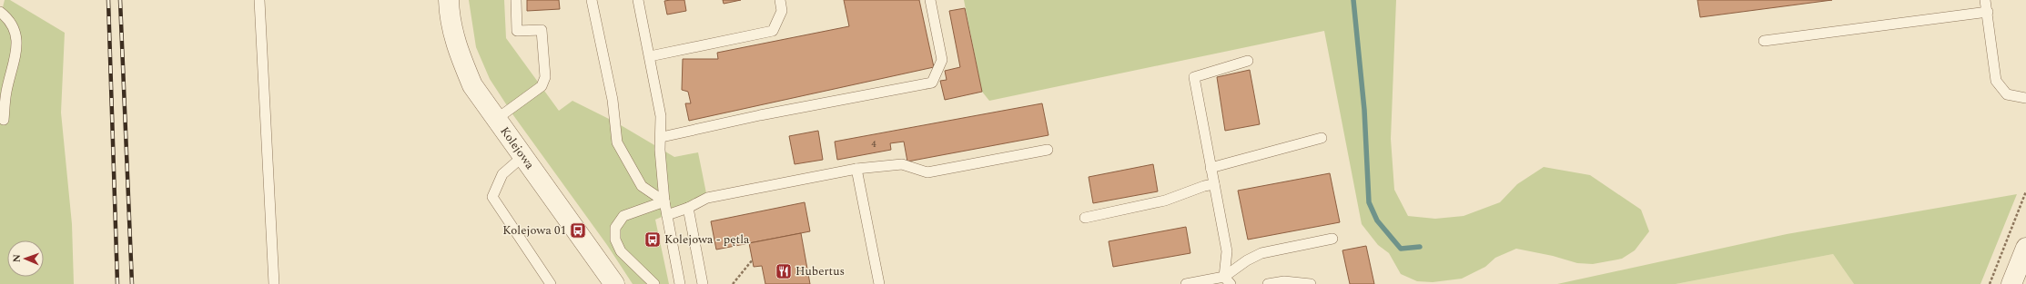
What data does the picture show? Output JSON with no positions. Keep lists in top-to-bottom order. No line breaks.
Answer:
{"streets":{"street":["Kolejowa"]},"places":{"bus stop":["Kolejowa 01","Kolejowa - pętla"],"restaurant":["Hubertus"]},"house_numbers":["4"],"north":"left"}
